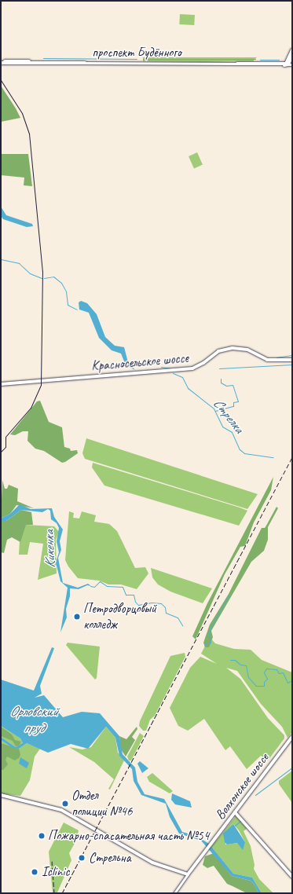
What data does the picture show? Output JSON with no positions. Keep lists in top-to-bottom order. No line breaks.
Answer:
{"streets":{"main road":["проспект Будённого","Красносельское шоссе","Волхонское шоссе"]},"water":["Стрелка","Кикенка","Орловский пруд"],"places":["Петродворцовый колледж","Отдел полиции №46","Пожарно-спасательная часть №54","Стрельна","Iclinic"]}
